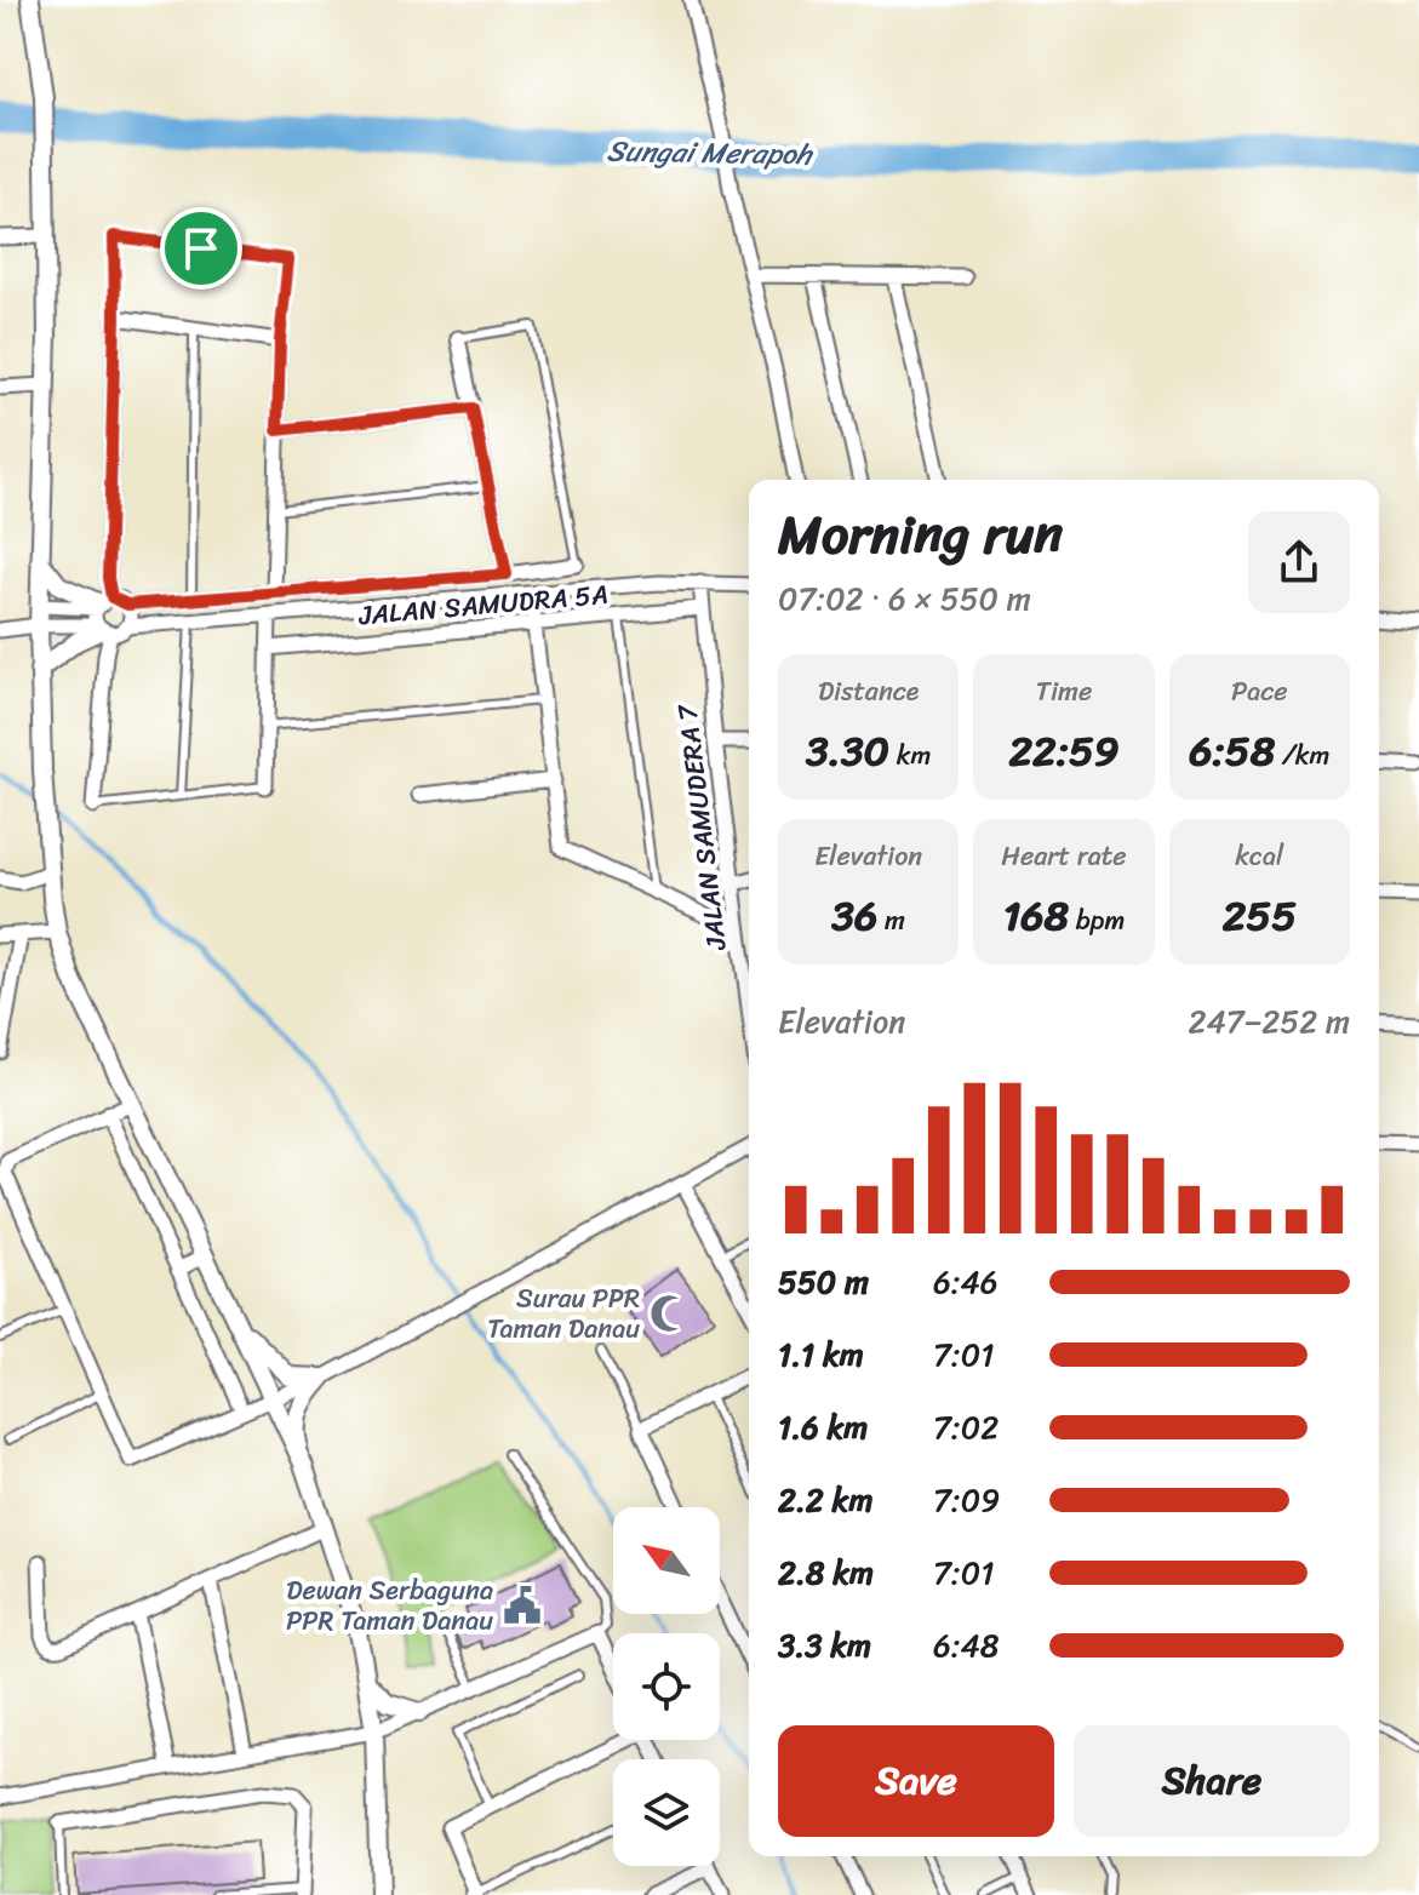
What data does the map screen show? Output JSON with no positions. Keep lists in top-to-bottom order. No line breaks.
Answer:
{"streets":{"street":["JALAN SAMUDRA 5A","JALAN SAMUDERA 7"]},"crossings":[["JALAN SAMUDRA 5A","JALAN SAMUDERA 7"]],"water":["Sungai Merapoh"],"places":{"mosque":["Surau PPR Taman Danau"],"public building":["Dewan Serbaguna PPR Taman Danau"]},"north":"top left","page":{"heading":["Morning run","07:02 · 6 × 550 m"],"stats":[["Distance","3.30 km"],["Time","22:59"],["Pace","6:58 /km"],["Elevation","36 m"],["Heart rate","168 bpm"],["kcal","255"]],"chart":["Elevation","247–252 m"],"list":[{"name":"550 m","note":"6:46"},{"name":"1.1 km","note":"7:01"},{"name":"1.6 km","note":"7:02"},{"name":"2.2 km","note":"7:09"},{"name":"2.8 km","note":"7:01"},{"name":"3.3 km","note":"6:48"}],"buttons":["Save","Share"]}}
